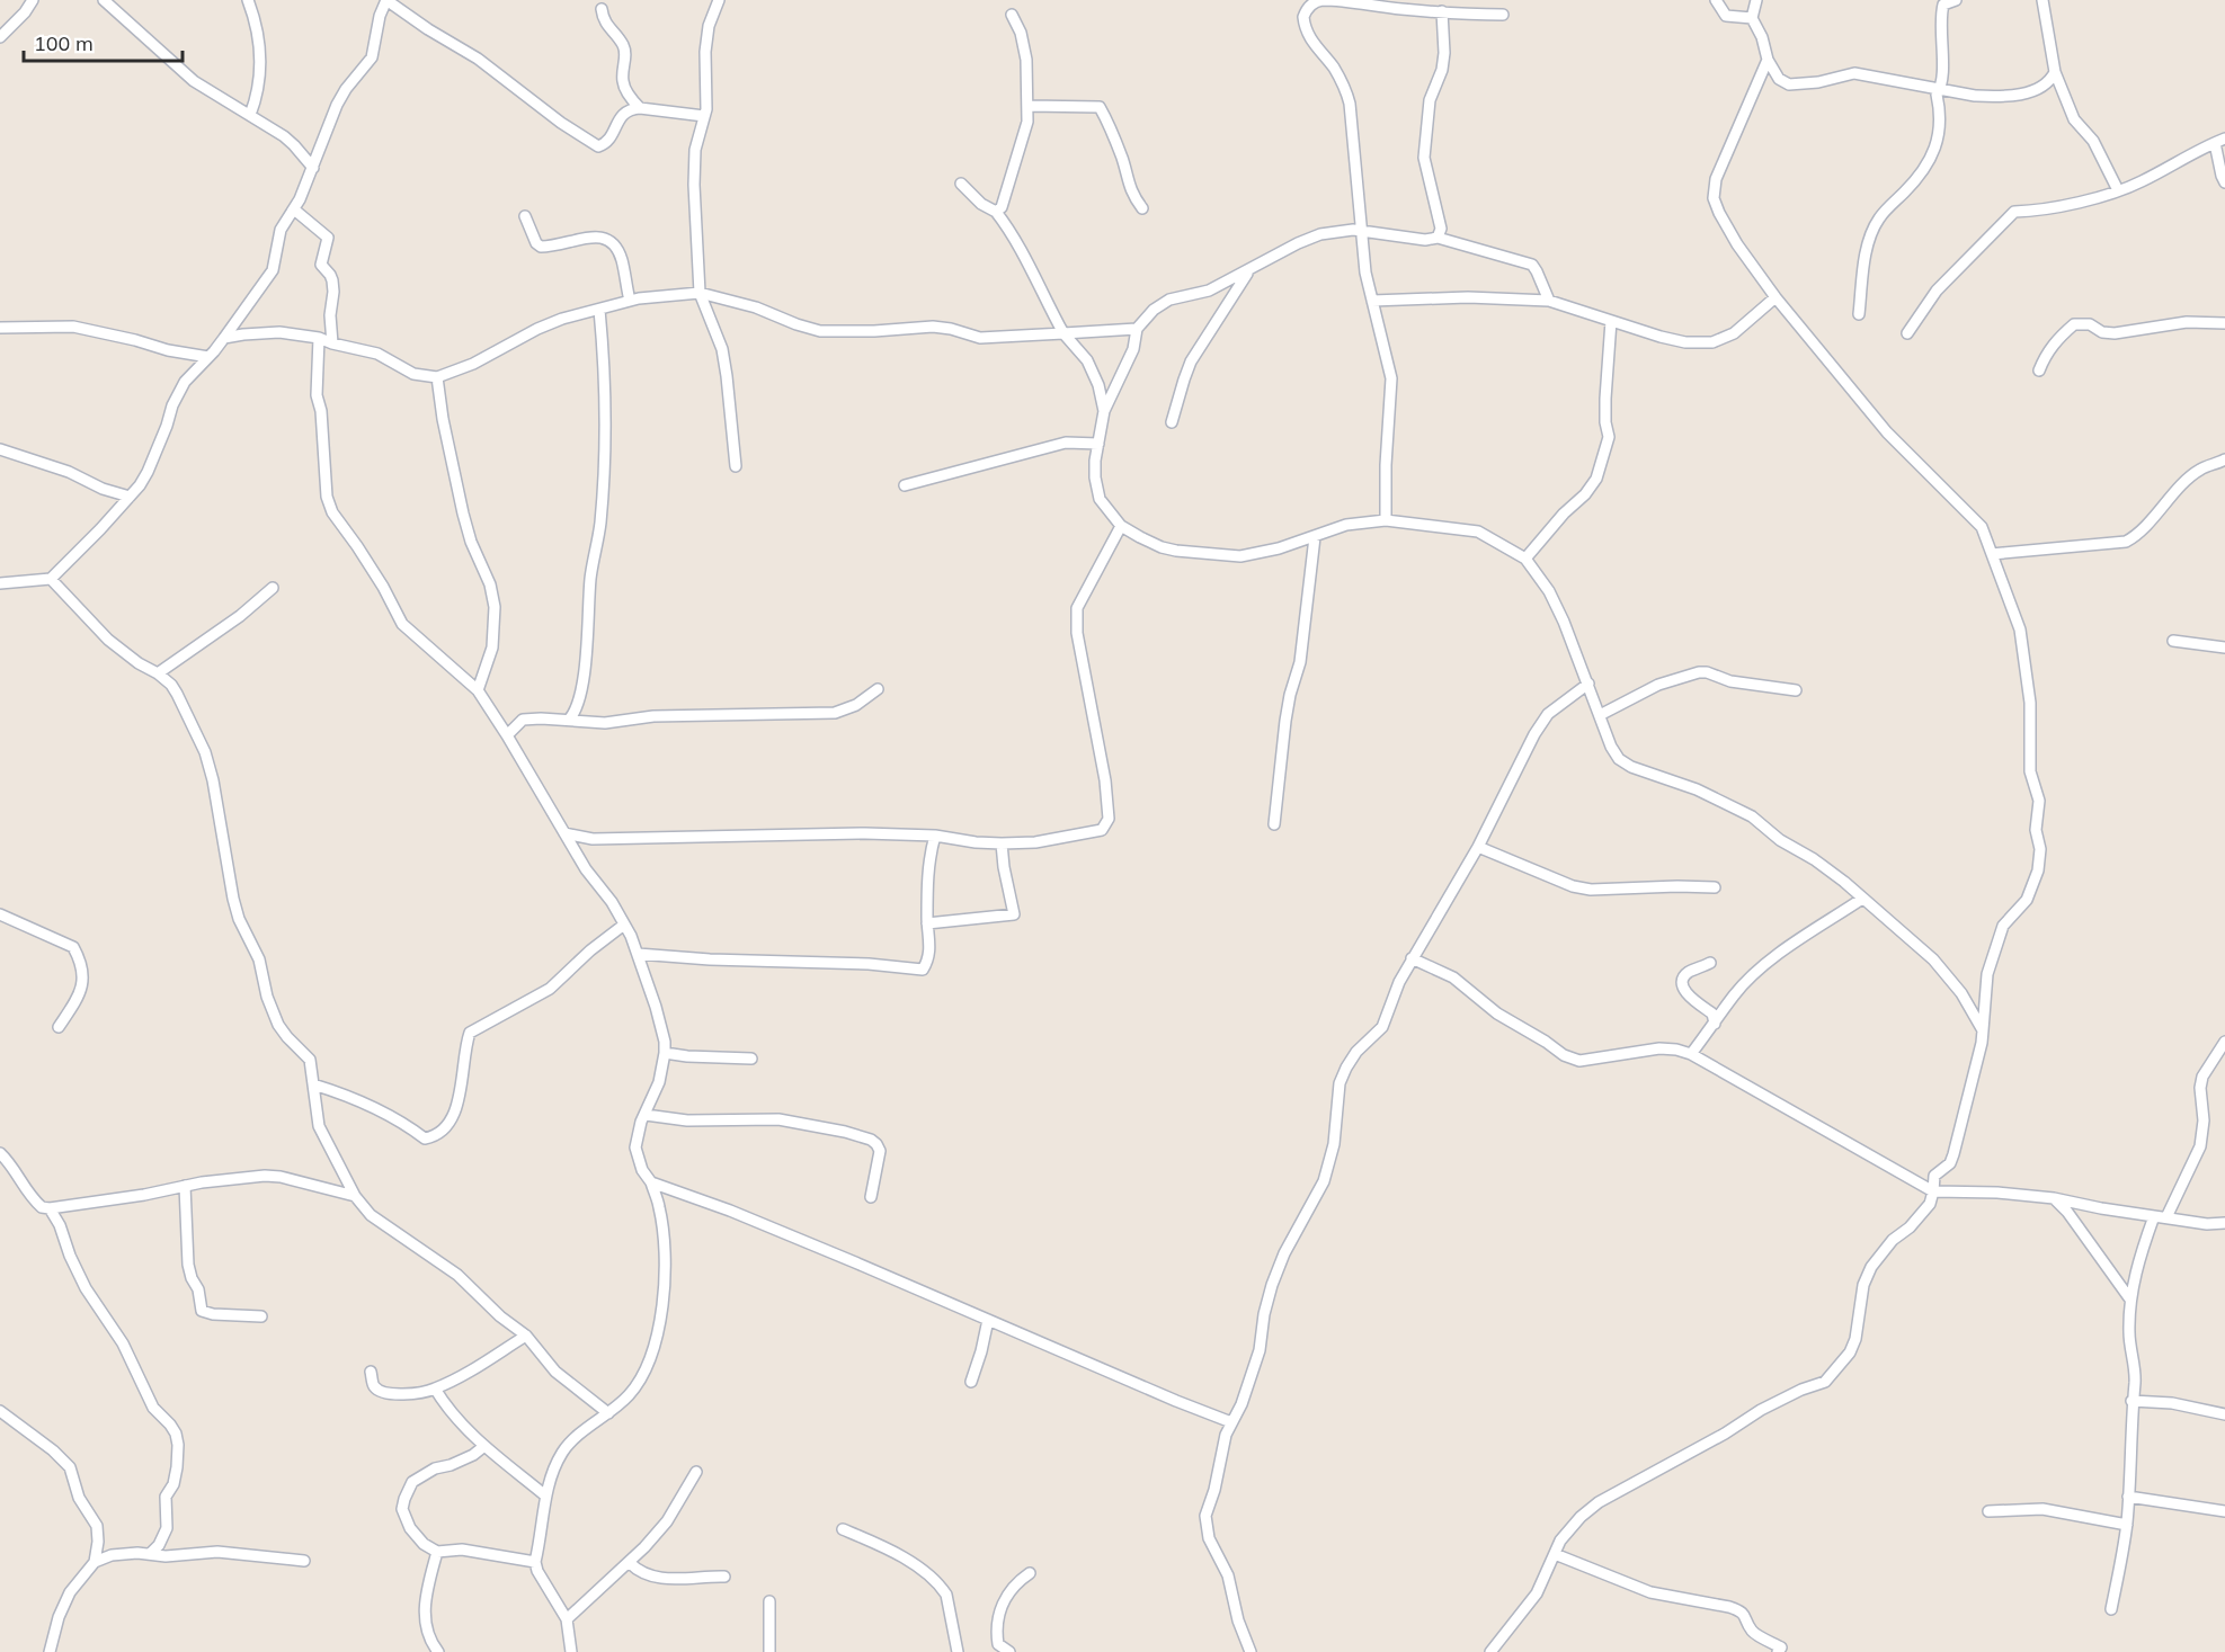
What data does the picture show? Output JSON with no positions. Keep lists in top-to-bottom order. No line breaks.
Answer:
{"scale_bar":"100 m"}
